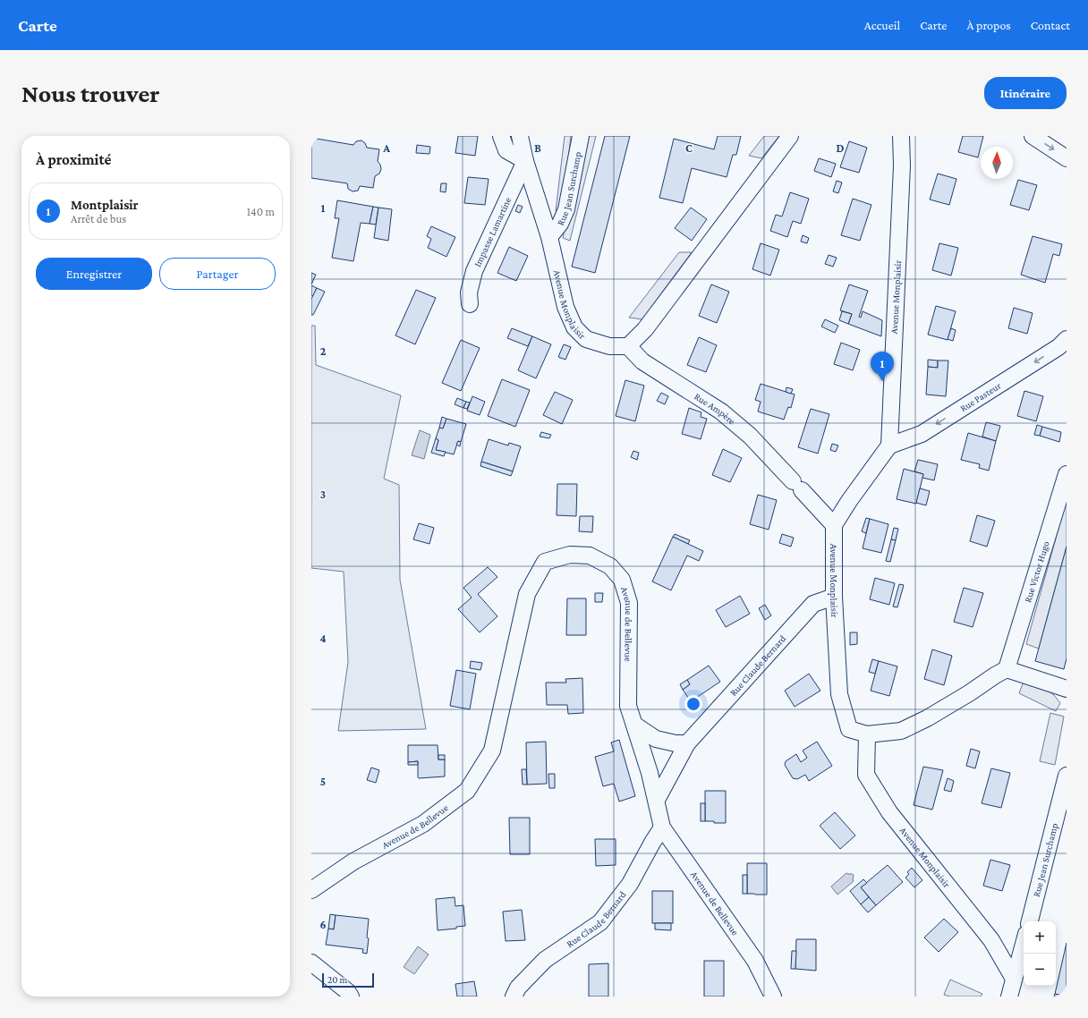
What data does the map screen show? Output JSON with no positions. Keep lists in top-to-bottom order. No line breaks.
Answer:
{"streets":{"street":["Rue Jean Surchamp","Impasse Lamartine","Avenue Monplaisir","Rue Pasteur","Rue Ampère","Rue Victor Hugo","Avenue de Bellevue","Rue Claude Bernard"]},"crossings":[["Rue Jean Surchamp","Avenue Monplaisir"],["Impasse Lamartine","Avenue Monplaisir"],["Avenue Monplaisir","Rue Pasteur"],["Avenue Monplaisir","Rue Ampère"],["Avenue Monplaisir","Rue Claude Bernard"],["Avenue de Bellevue","Rue Claude Bernard"]],"one_way":["Rue Pasteur"],"scale_bar":"20 m","north":"top","page":{"header":"Carte","nav":["Accueil","Carte","À propos","Contact"],"buttons":["Itinéraire",["Enregistrer","Partager"]],"title":"Nous trouver","heading":"À proximité","list":[{"mark":"1","name":"Montplaisir","note":"Arrêt de bus","value":"140 m"}],"pins":"1","map_buttons":["+","−"],"scale":"20 m"},"grid":{"columns":["A","B","C","D"],"rows":["1","2","3","4","5","6"]}}
